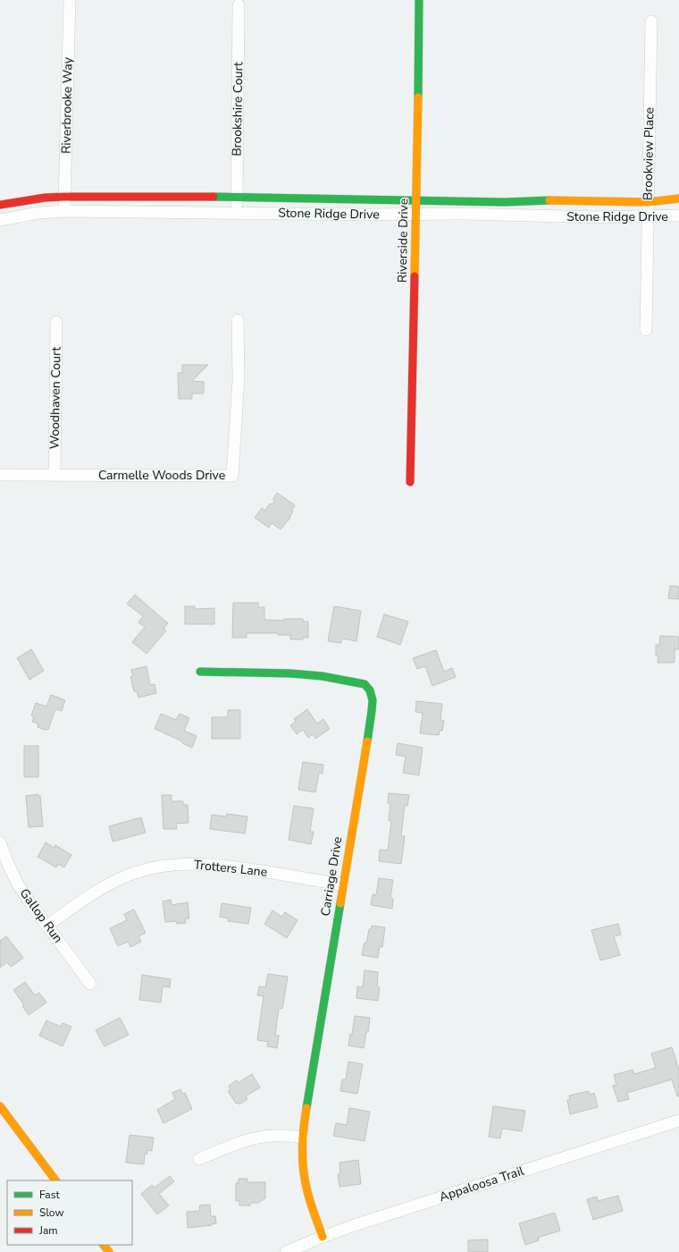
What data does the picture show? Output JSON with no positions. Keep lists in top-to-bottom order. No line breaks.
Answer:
{"streets":{"street":["Riverbrooke Way","Brookshire Court","Brookview Place","Stone Ridge Drive","Riverside Drive","Woodhaven Court","Carmelle Woods Drive","Trotters Lane","Carriage Drive","Gallop Run","Appaloosa Trail"]},"crossings":[["Riverbrooke Way","Stone Ridge Drive"],["Brookshire Court","Stone Ridge Drive"],["Brookview Place","Stone Ridge Drive"],["Stone Ridge Drive","Riverside Drive"],["Woodhaven Court","Carmelle Woods Drive"],["Trotters Lane","Carriage Drive"],["Trotters Lane","Gallop Run"],["Carriage Drive","Appaloosa Trail"]],"legend":["Fast","Slow","Jam"]}
